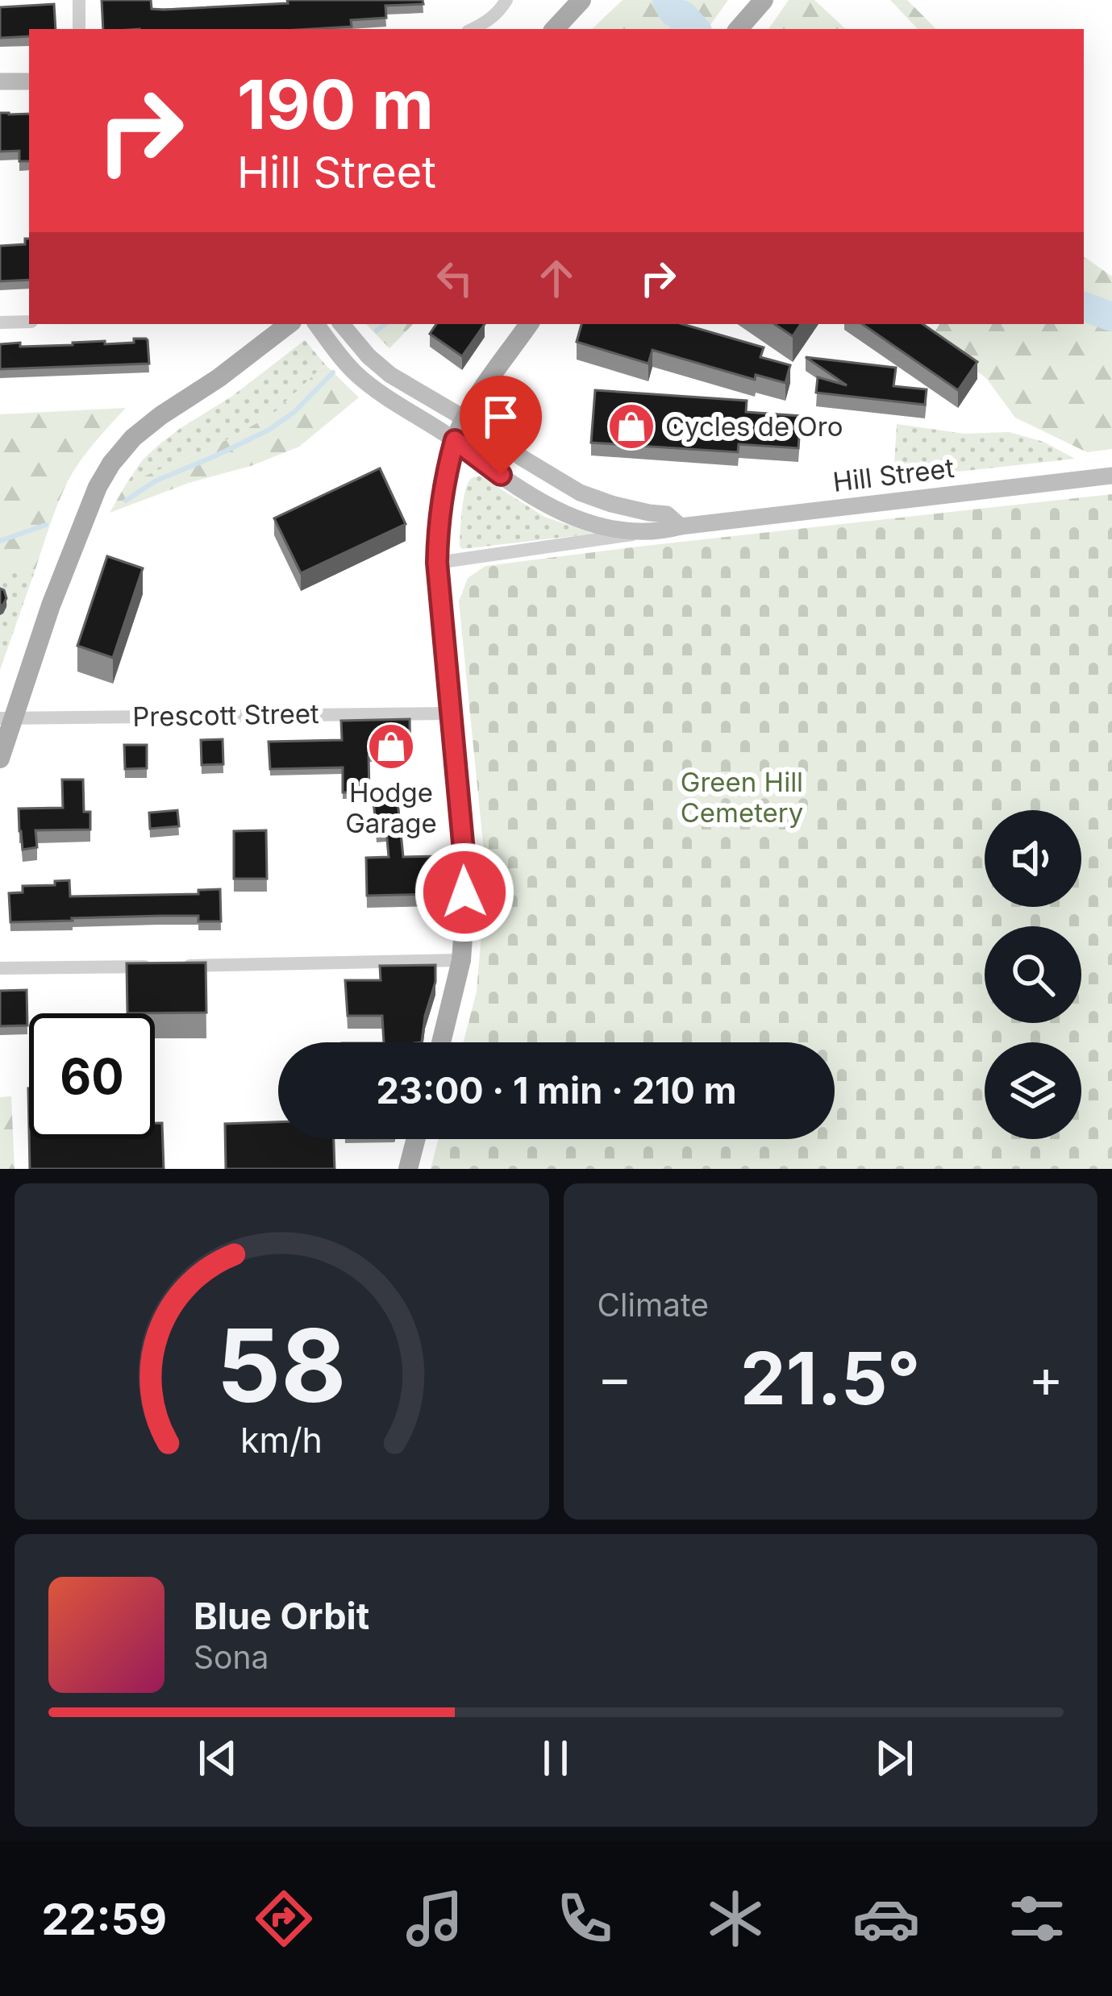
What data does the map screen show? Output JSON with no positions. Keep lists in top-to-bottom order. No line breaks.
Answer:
{"streets":{"street":["Hill Street","Prescott Street"]},"parks":["Green Hill Cemetery"],"places":{"shop":["Cycles de Oro","Hodge Garage"]},"page":{"turn":["190 m","Hill Street"],"limit":"60","trip":"23:00 · 1 min · 210 m","tile":"Climate","heat":["−","21.5°","+"],"song":["Blue Orbit","Sona"],"tabs":"22:59","gauge":["58","km/h"]}}
